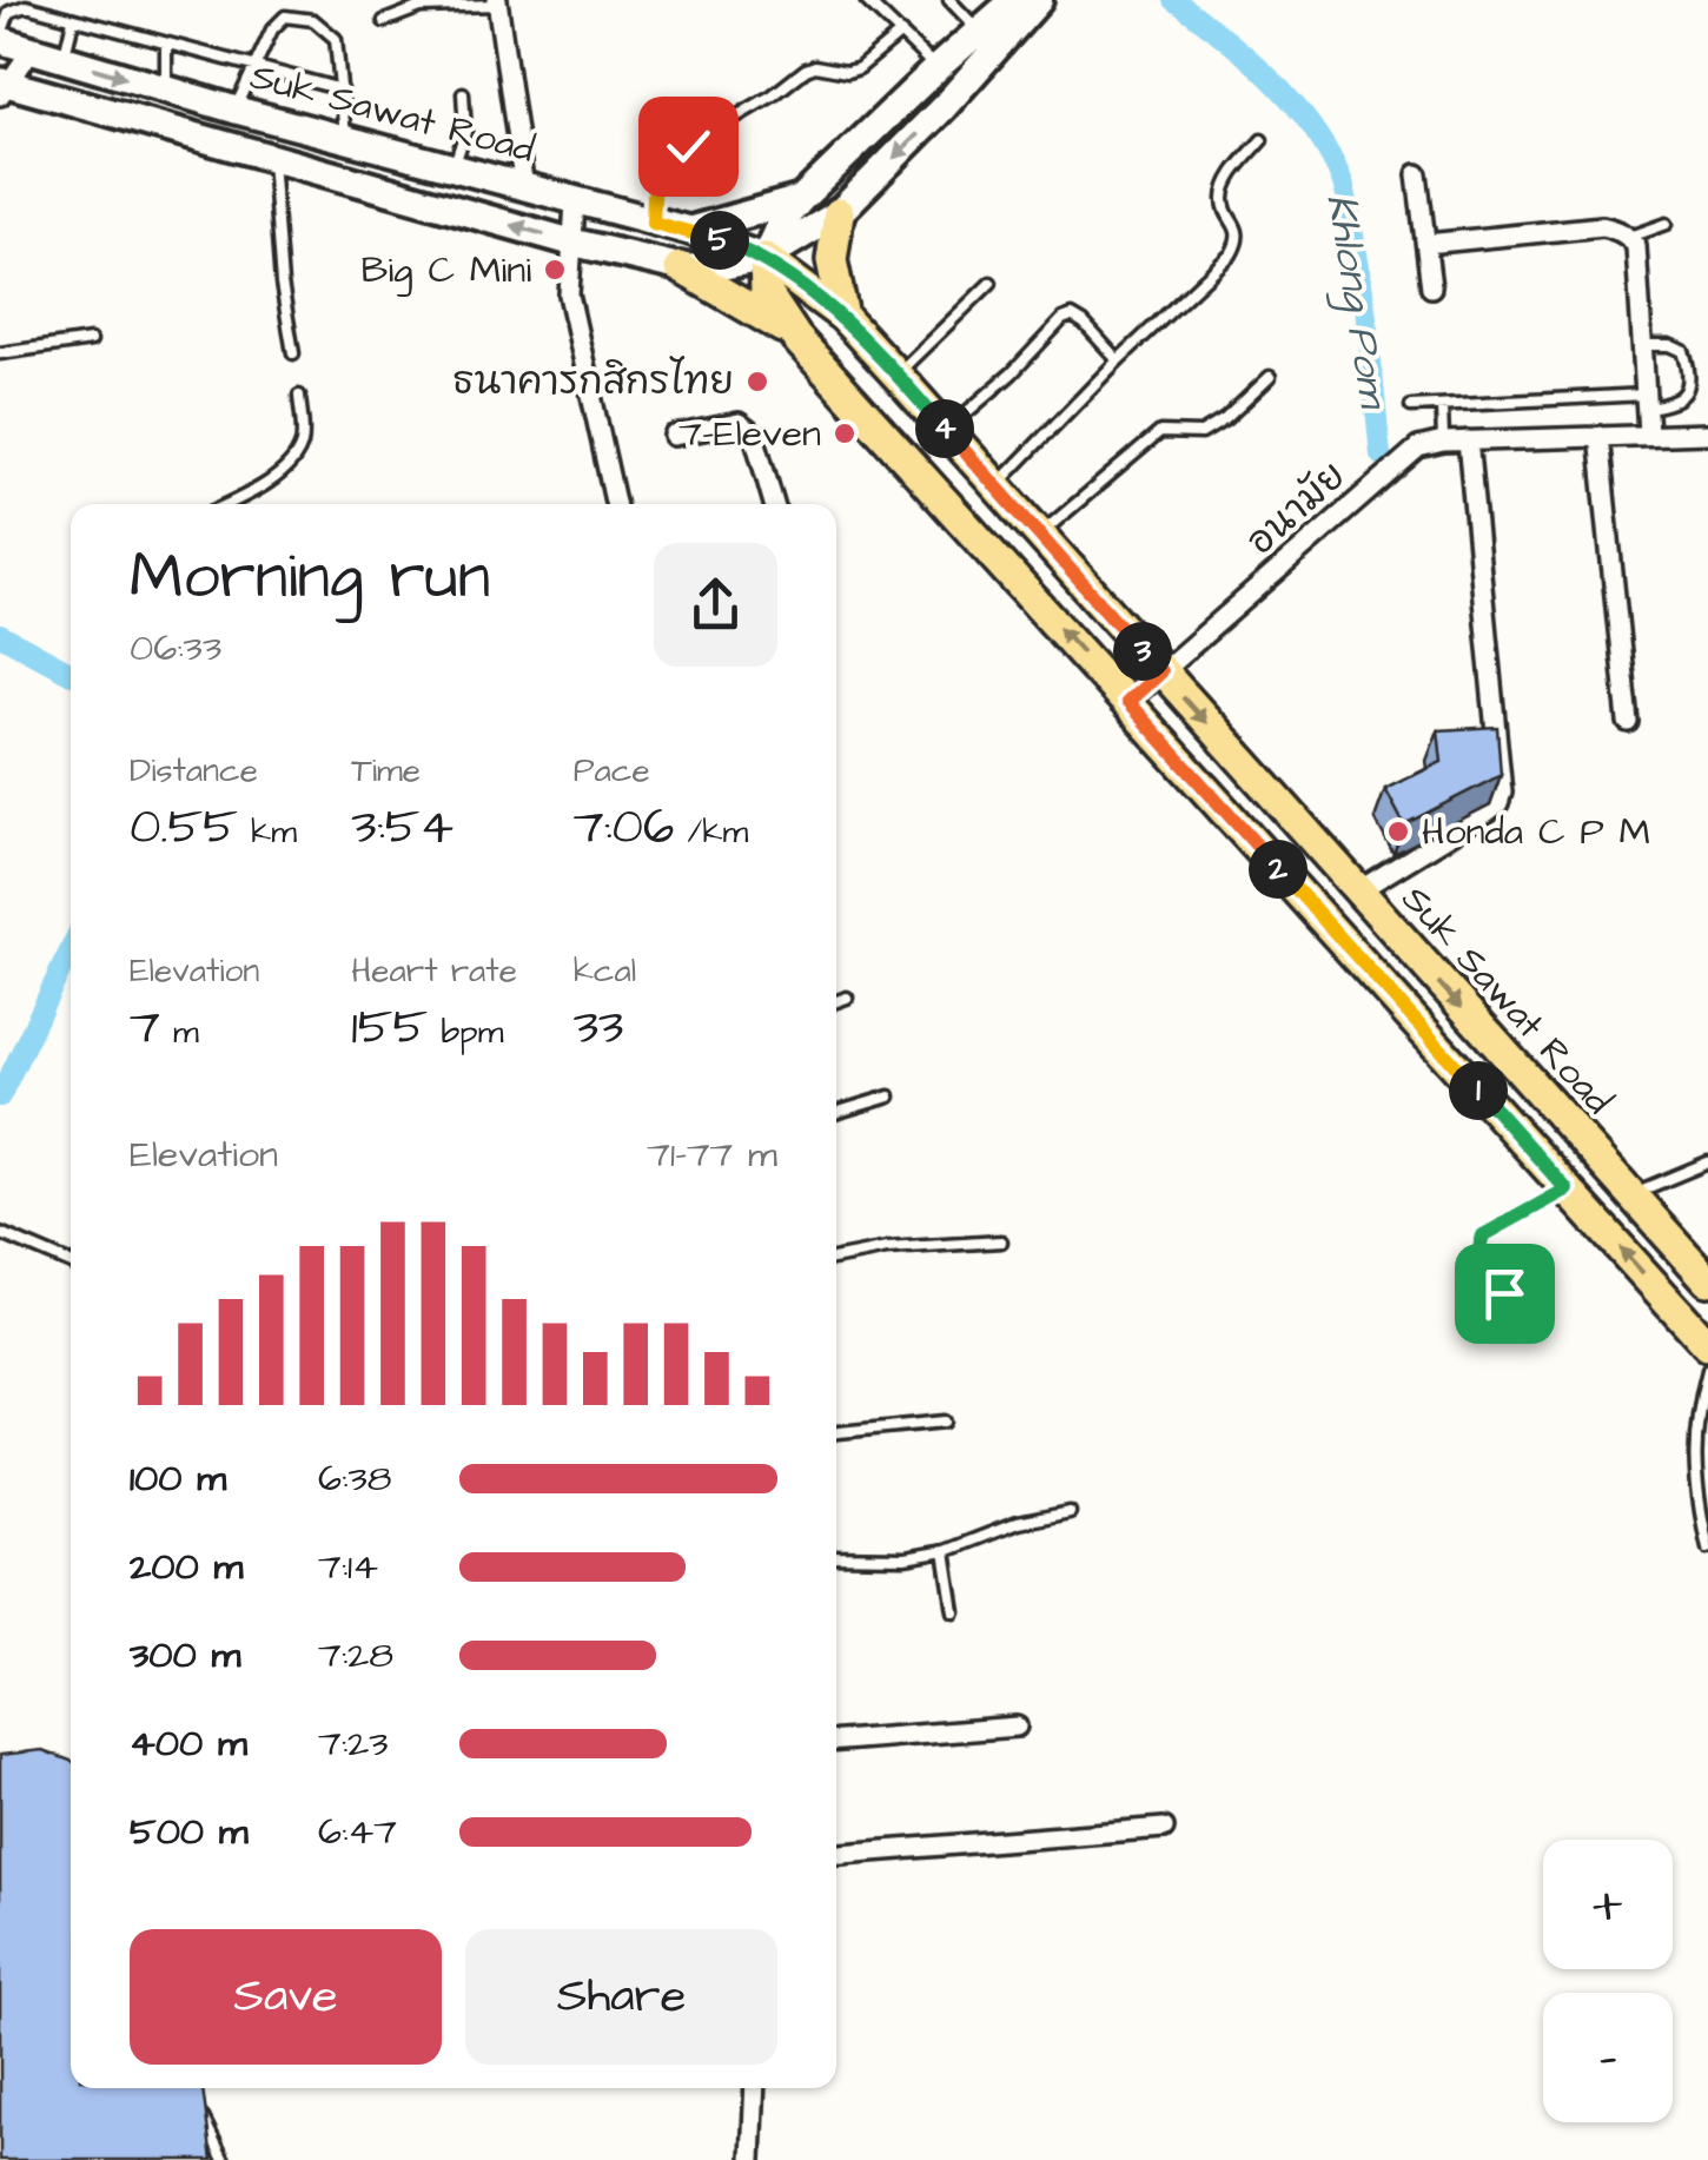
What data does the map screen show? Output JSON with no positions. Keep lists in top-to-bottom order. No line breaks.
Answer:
{"streets":{"main road":["Suk Sawat Road"],"street":["อนามัย"]},"crossings":[["Suk Sawat Road","อนามัย"]],"water":["Khlong Pom"],"places":["Big C Mini","ธนาคารกสิกรไทย","7-Eleven","Honda C P M"],"page":{"pins":["5","4","3","2","1"],"heading":["Morning run","06:33"],"stats":[["Distance","0.55 km"],["Time","3:54"],["Pace","7:06 /km"],["Elevation","7 m"],["Heart rate","155 bpm"],["kcal","33"]],"chart":["Elevation","71–77 m"],"list":[{"name":"100 m","note":"6:38"},{"name":"200 m","note":"7:14"},{"name":"300 m","note":"7:28"},{"name":"400 m","note":"7:23"},{"name":"500 m","note":"6:47"}],"map_buttons":["+","−"],"buttons":["Save","Share"]}}
